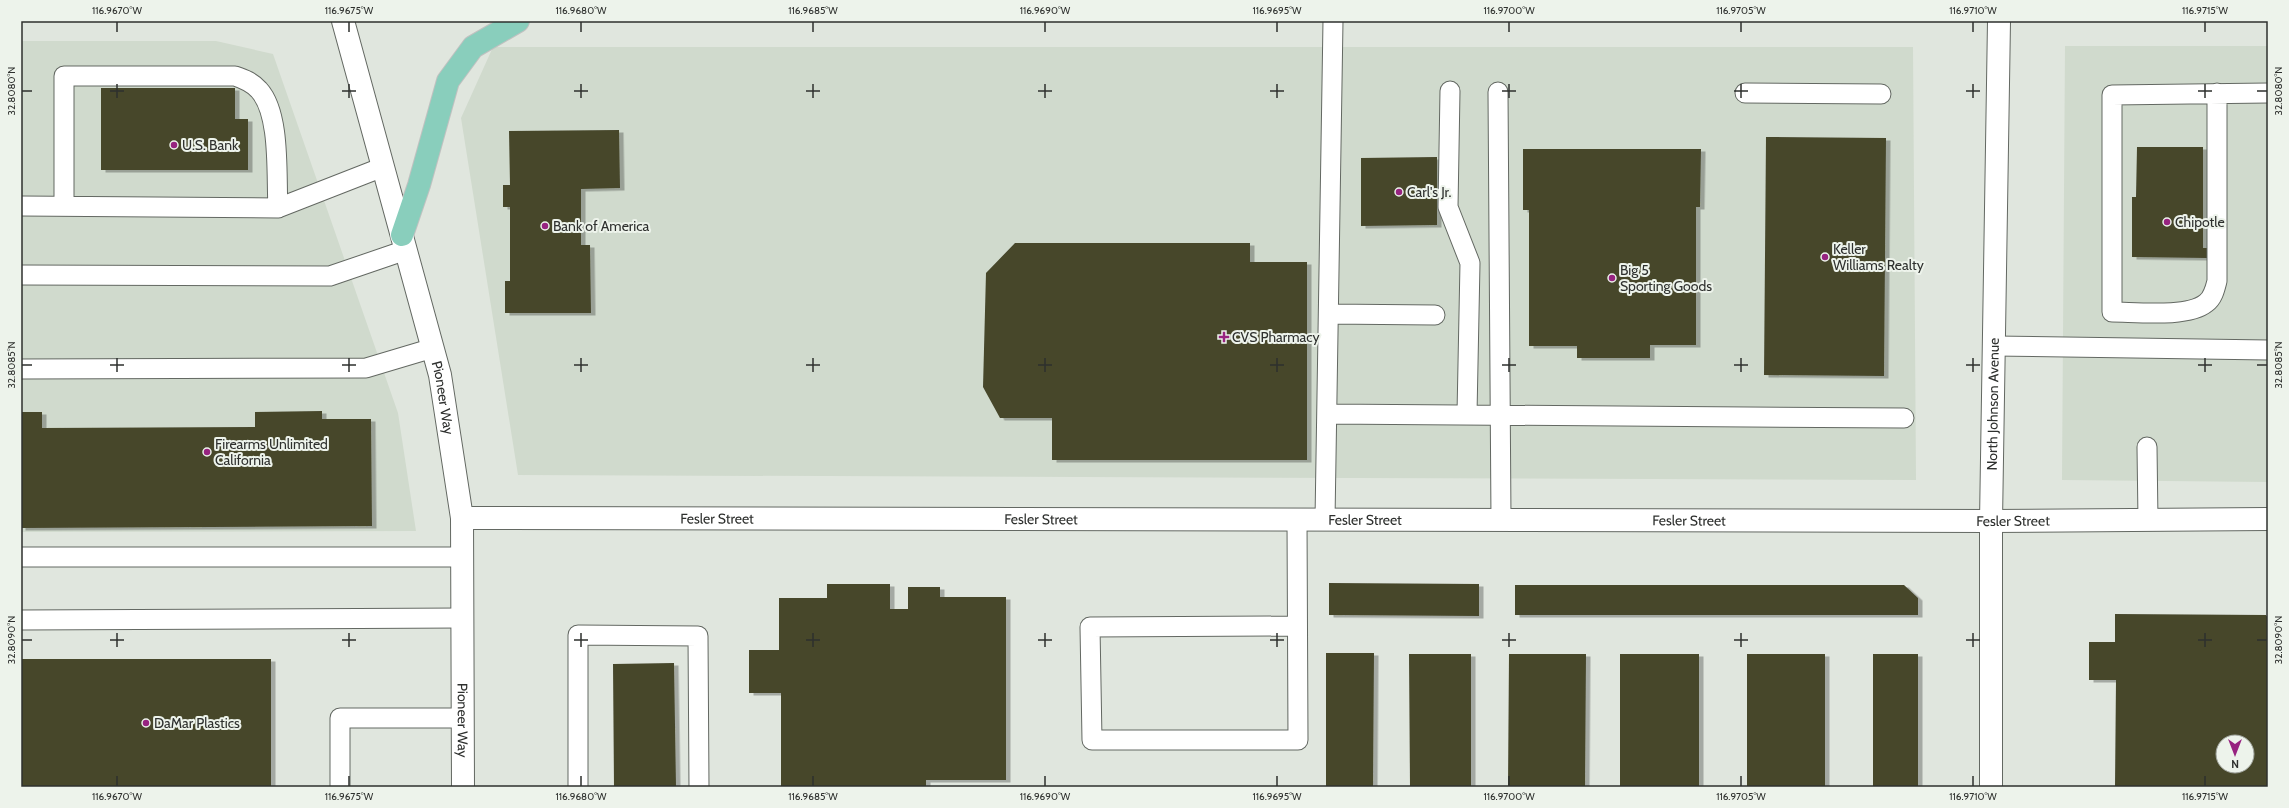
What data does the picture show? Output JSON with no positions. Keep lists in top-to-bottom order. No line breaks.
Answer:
{"streets":{"street":["Pioneer Way","North Johnson Avenue","Fesler Street"]},"crossings":[["Pioneer Way","Fesler Street"],["North Johnson Avenue","Fesler Street"]],"places":{"other":["U.S. Bank","Carl's Jr.","Chipotle","Bank of America","Keller Williams Realty","Big 5 Sporting Goods","Firearms Unlimited California","DaMar Plastics"],"health":["CVS Pharmacy"]},"north":"bottom","coordinates":["116.9670°W","116.9675°W","116.9680°W","116.9685°W","116.9690°W","116.9695°W","116.9700°W","116.9705°W","116.9710°W","116.9715°W","32.8080°N","32.8085°N","32.8090°N"]}
